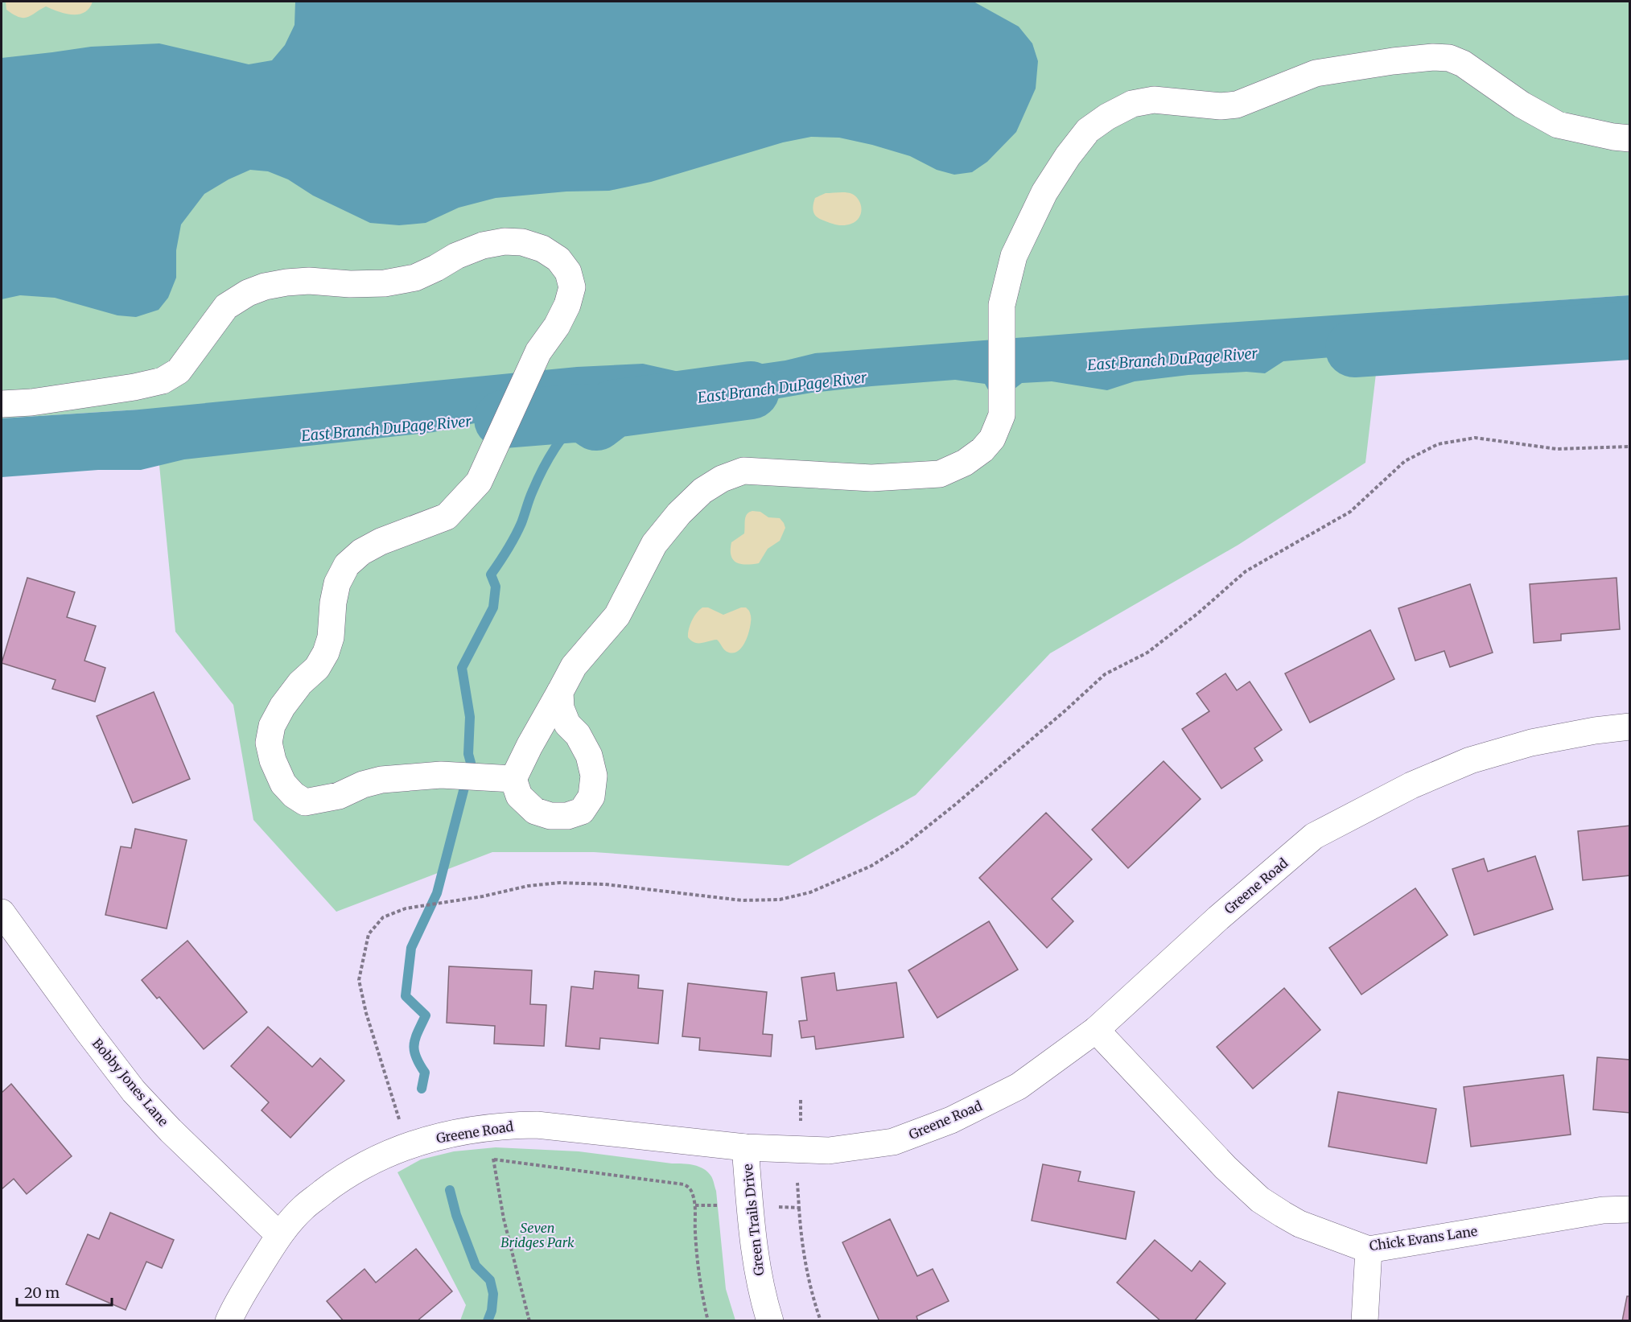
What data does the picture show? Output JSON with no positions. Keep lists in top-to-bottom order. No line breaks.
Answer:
{"streets":{"street":["Greene Road","Bobby Jones Lane","Green Trails Drive","Chick Evans Lane"]},"crossings":[["Greene Road","Bobby Jones Lane"],["Greene Road","Green Trails Drive"],["Greene Road","Chick Evans Lane"]],"water":["East Branch DuPage River"],"parks":["Seven Bridges Park"],"scale_bar":"20 m"}
